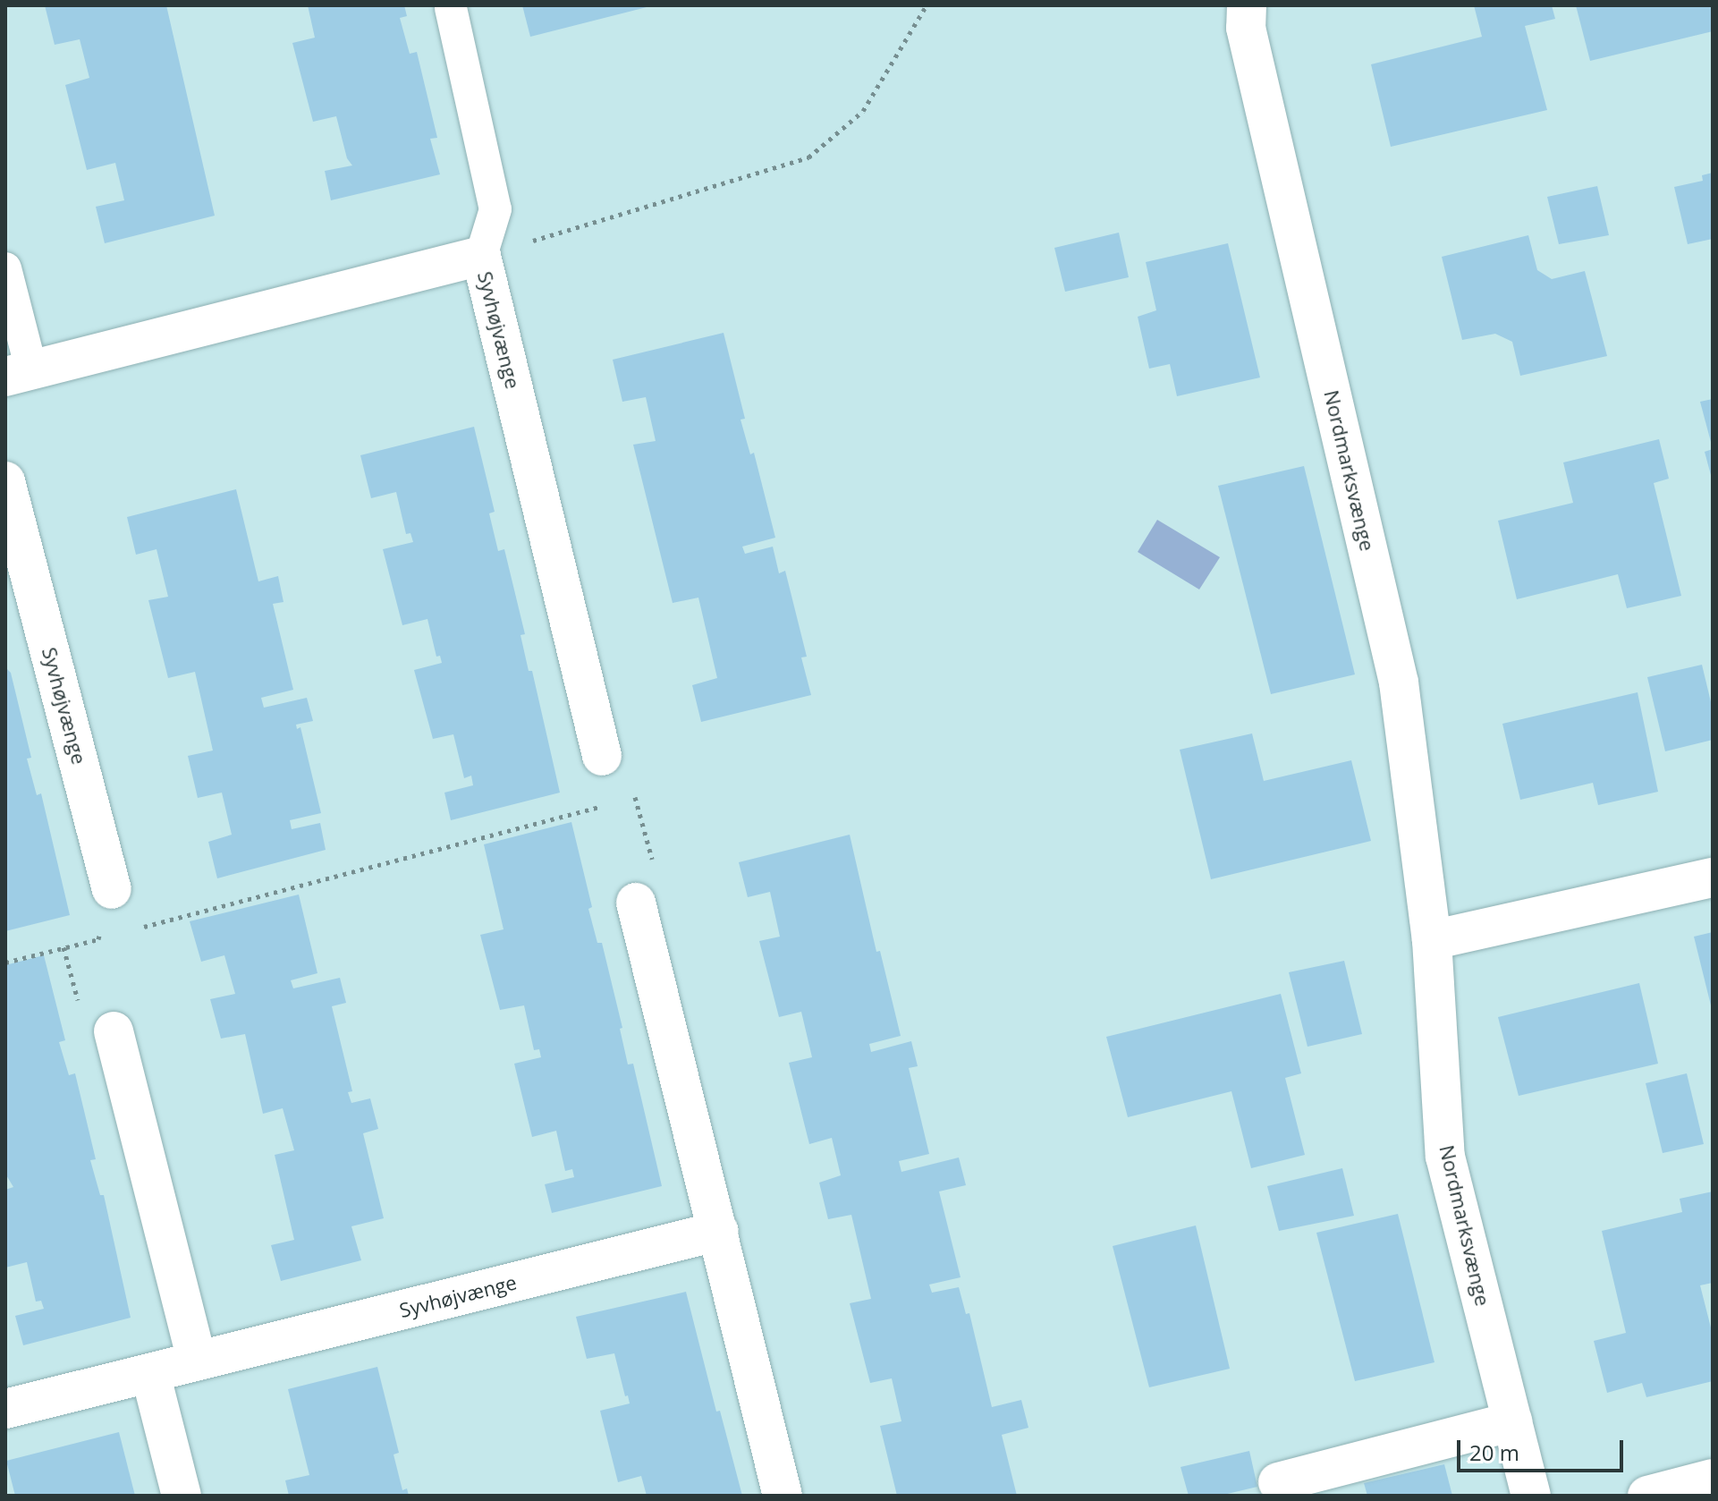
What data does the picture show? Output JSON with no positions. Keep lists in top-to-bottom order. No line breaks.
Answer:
{"streets":{"street":["Syvhøjvænge","Nordmarksvænge"]},"scale_bar":"20 m"}
